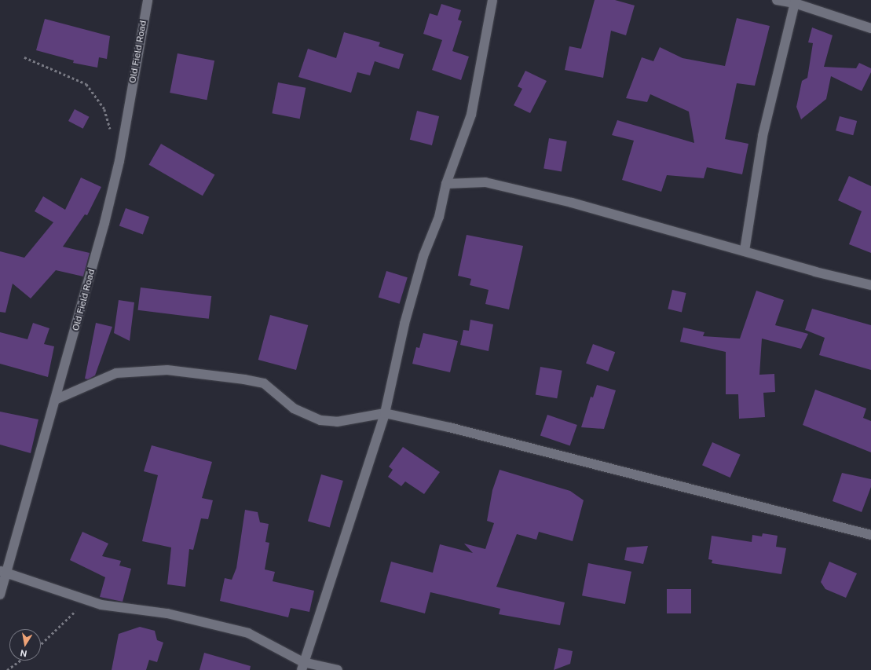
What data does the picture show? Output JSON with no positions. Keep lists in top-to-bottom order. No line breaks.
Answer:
{"streets":{"street":["Old Field Road"]},"north":"bottom"}
